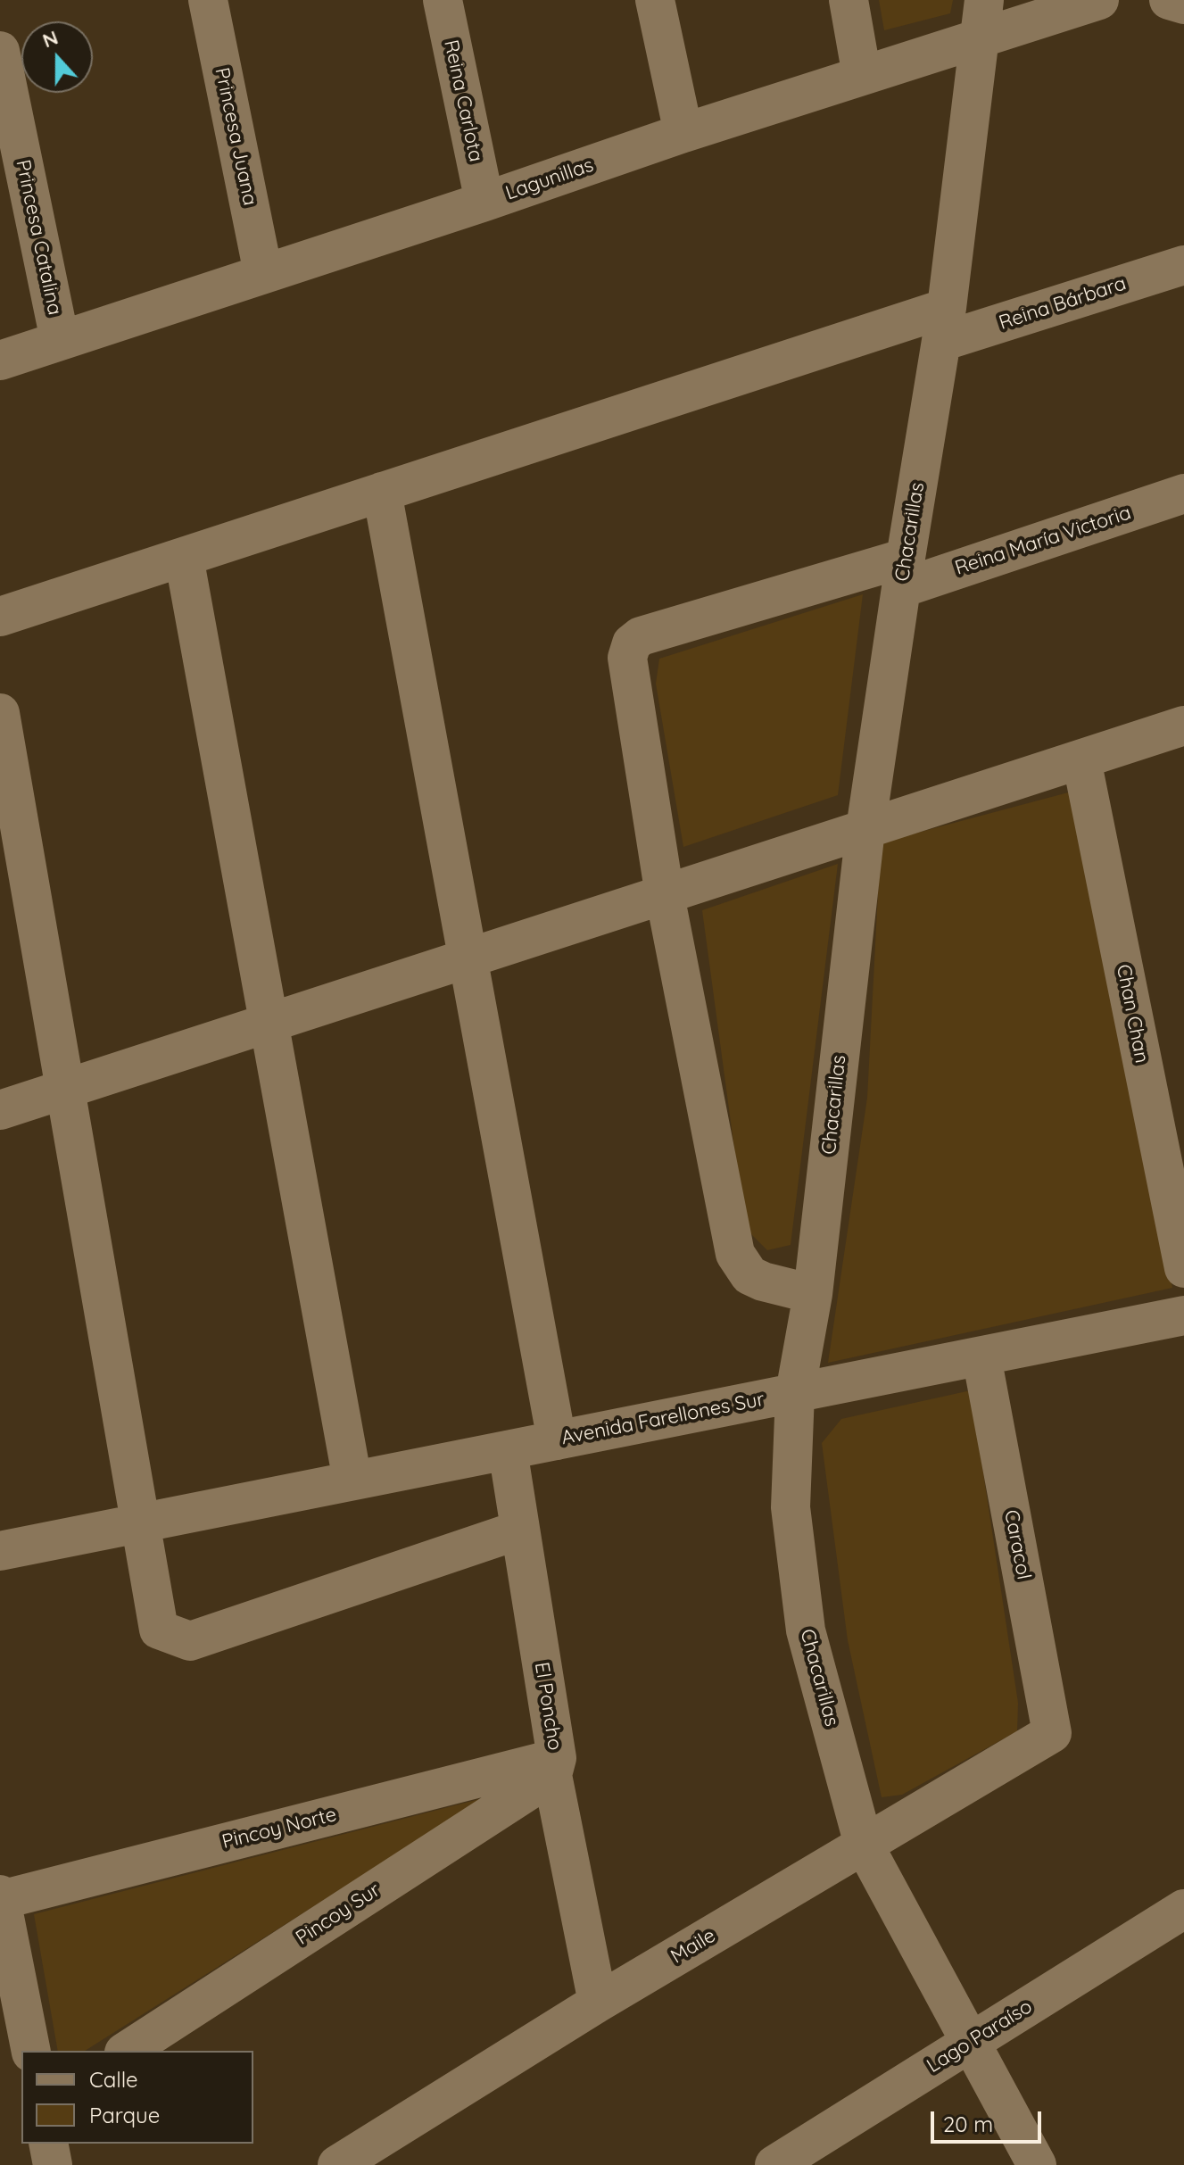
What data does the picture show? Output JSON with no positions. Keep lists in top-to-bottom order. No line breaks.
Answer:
{"streets":{"street":["Reina Carlota","Princesa Juana","Lagunillas","Princesa Catalina","Reina Bárbara","Chacarillas","Reina María Victoria","Chan Chan","Avenida Farellones Sur","Caracol","El Poncho","Pincoy Norte","Pincoy Sur","Maile","Lago Paraíso"]},"crossings":[["Reina Carlota","Lagunillas"],["Princesa Juana","Lagunillas"],["Lagunillas","Princesa Catalina"],["Lagunillas","Chacarillas"],["Reina Bárbara","Chacarillas"],["Chacarillas","Reina María Victoria"],["Chacarillas","Avenida Farellones Sur"],["Chacarillas","Maile"],["Chacarillas","Lago Paraíso"],["Avenida Farellones Sur","Caracol"],["Avenida Farellones Sur","El Poncho"],["Caracol","Maile"],["El Poncho","Pincoy Norte"],["El Poncho","Pincoy Sur"],["El Poncho","Maile"],["Pincoy Norte","Pincoy Sur"]],"legend":["Calle","Parque"],"scale_bar":"20 m","north":"top"}
